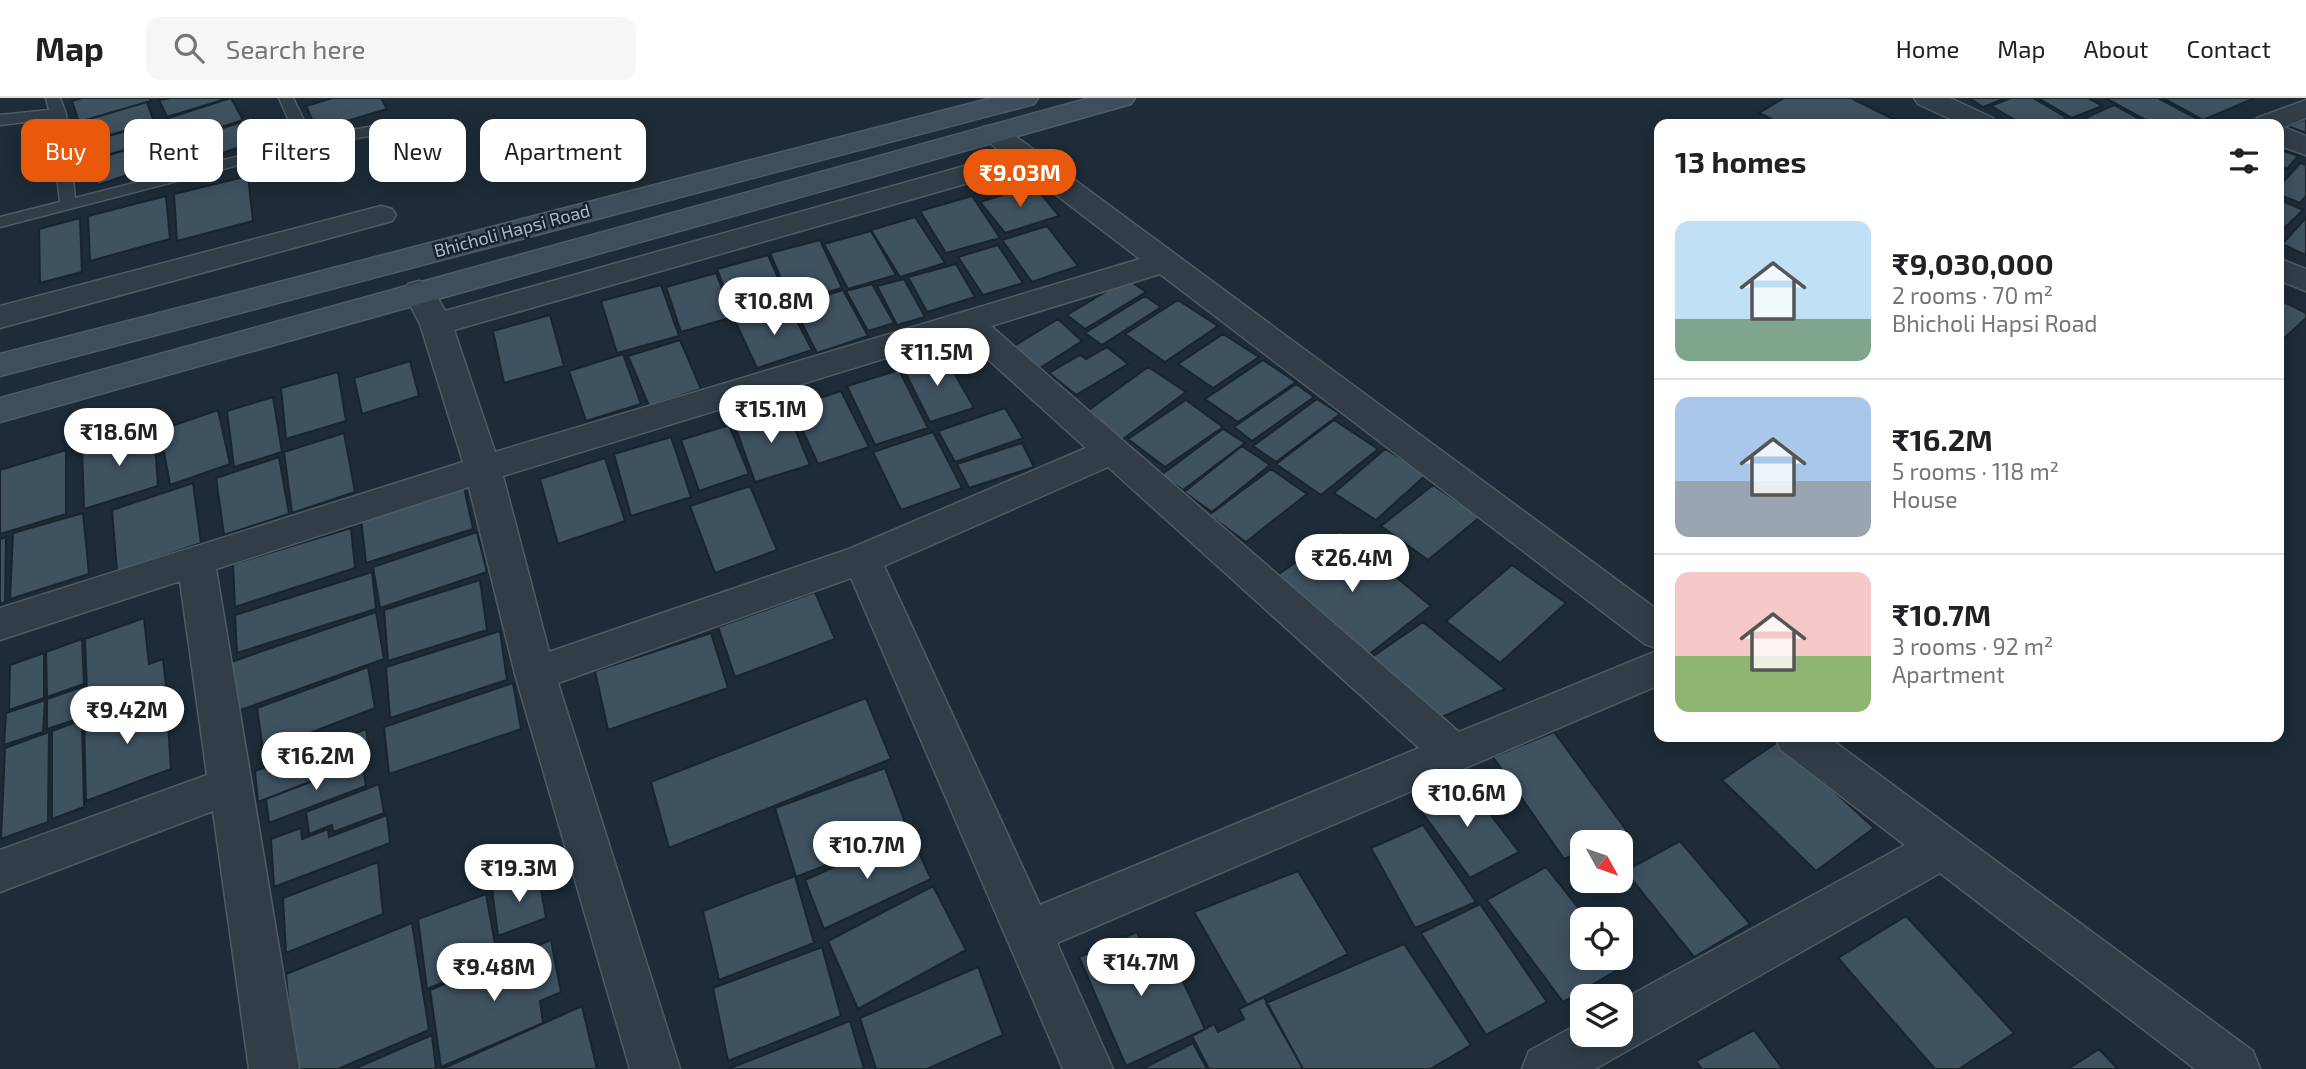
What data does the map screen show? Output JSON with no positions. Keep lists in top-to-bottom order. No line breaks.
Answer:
{"streets":{"street":["Bhicholi Hapsi Road"]},"north":"bottom right","page":{"header":"Map","search":"Search here","nav":["Home","Map","About","Contact"],"chip":["Buy","Rent","Filters","New","Apartment"],"heading":"13 homes","price":["₹9.03M","₹10.8M","₹11.5M","₹15.1M","₹18.6M","₹26.4M","₹9.42M","₹16.2M","₹10.6M","₹10.7M","₹19.3M","₹14.7M","₹9.48M"],"list":[{"name":"₹9,030,000","note":"2 rooms · 70 m² · Bhicholi Hapsi Road"},{"name":"₹16.2M","note":"5 rooms · 118 m² · House"},{"name":"₹10.7M","note":"3 rooms · 92 m² · Apartment"}]}}
